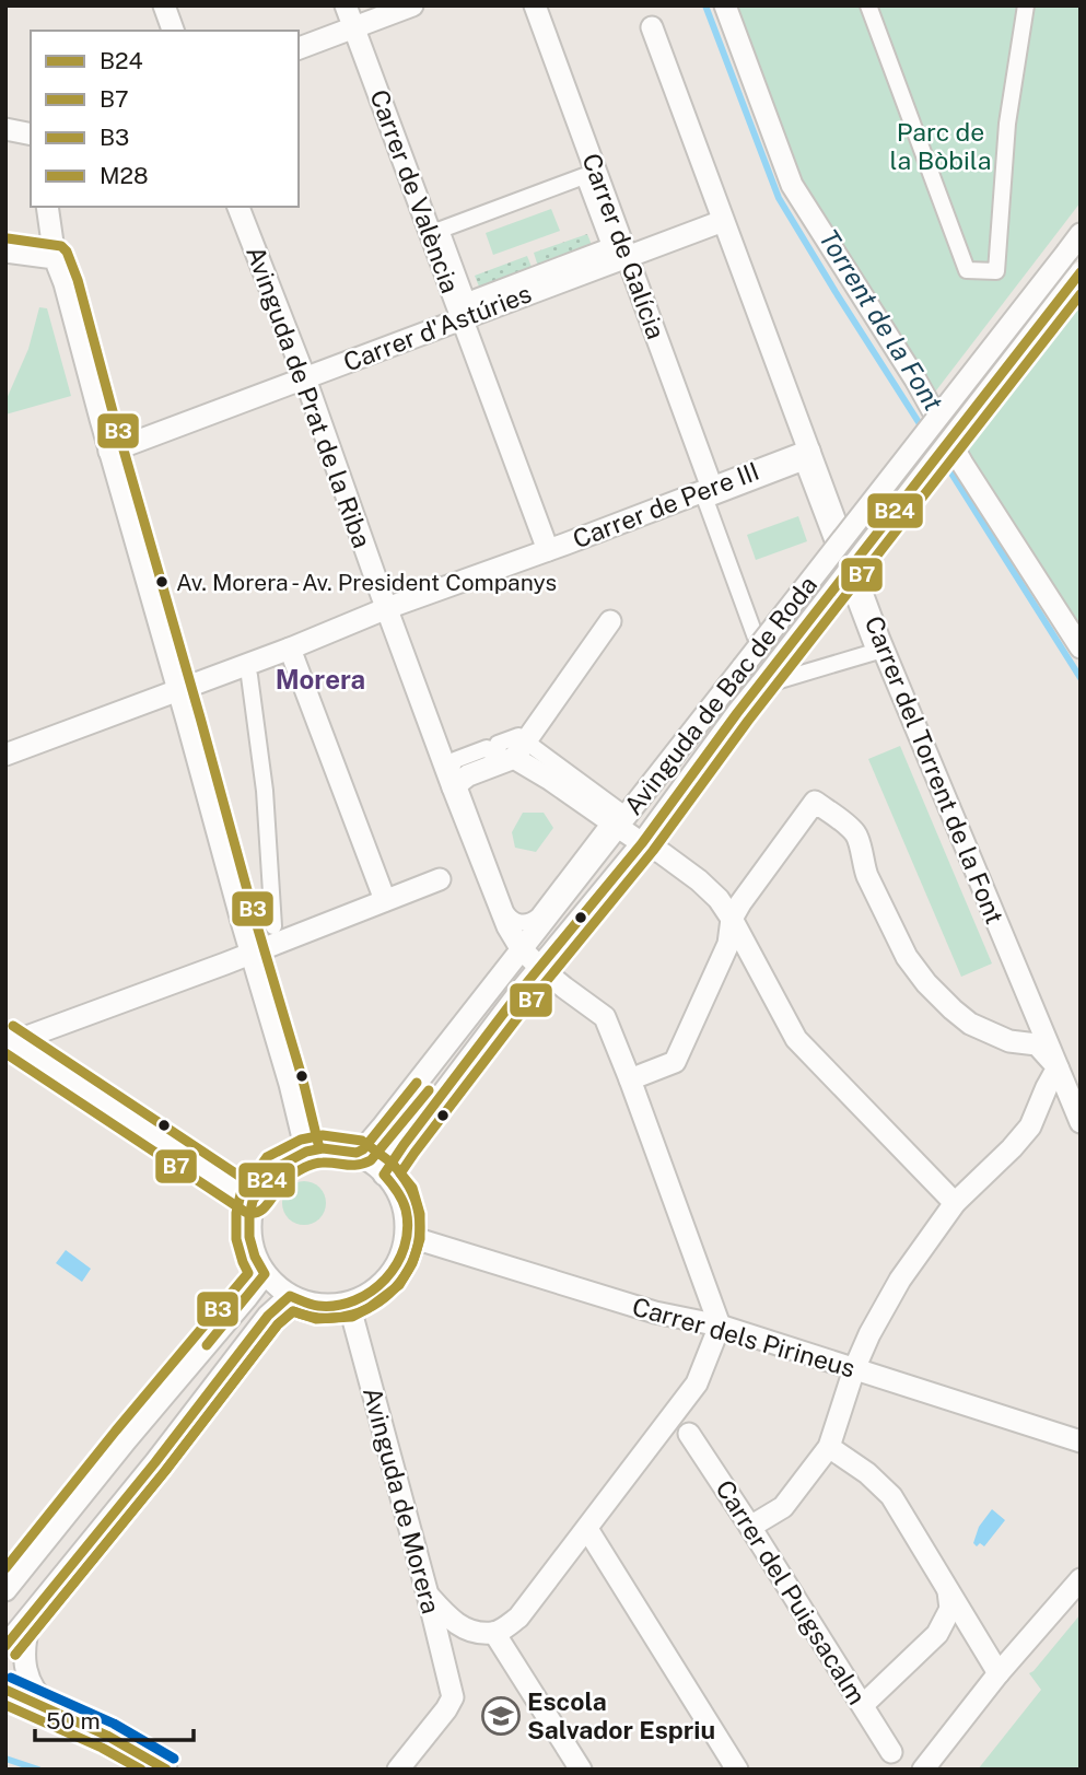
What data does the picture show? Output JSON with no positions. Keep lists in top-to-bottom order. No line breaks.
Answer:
{"streets":{"street":["Carrer de València","Carrer de Galícia","Carrer d'Astúries","Avinguda de Prat de la Riba","Carrer de Pere III","Avinguda de Bac de Roda","Carrer del Torrent de la Font","Carrer dels Pirineus","Avinguda de Morera","Carrer del Puigsacalm"]},"crossings":[["Carrer de València","Carrer d'Astúries"],["Carrer de València","Carrer de Pere III"],["Carrer de Galícia","Carrer d'Astúries"],["Carrer de Galícia","Carrer de Pere III"],["Carrer d'Astúries","Avinguda de Prat de la Riba"],["Carrer d'Astúries","Carrer del Torrent de la Font"],["Avinguda de Prat de la Riba","Carrer de Pere III"],["Avinguda de Prat de la Riba","Avinguda de Bac de Roda"],["Avinguda de Prat de la Riba","Carrer dels Pirineus"],["Carrer de Pere III","Carrer del Torrent de la Font"],["Avinguda de Bac de Roda","Carrer dels Pirineus"],["Avinguda de Bac de Roda","Avinguda de Morera"],["Carrer dels Pirineus","Avinguda de Morera"]],"districts":["Morera"],"water":["Torrent de la Font"],"parks":["Parc de la Bòbila"],"places":{"other":["Av. Morera - Av. President Companys"],"school or university":["Escola Salvador Espriu"]},"lines":["transit line B3","transit line B24","transit line B7","transit line M28"],"legend":["B24","B7","B3","M28"],"scale_bar":"50 m"}
